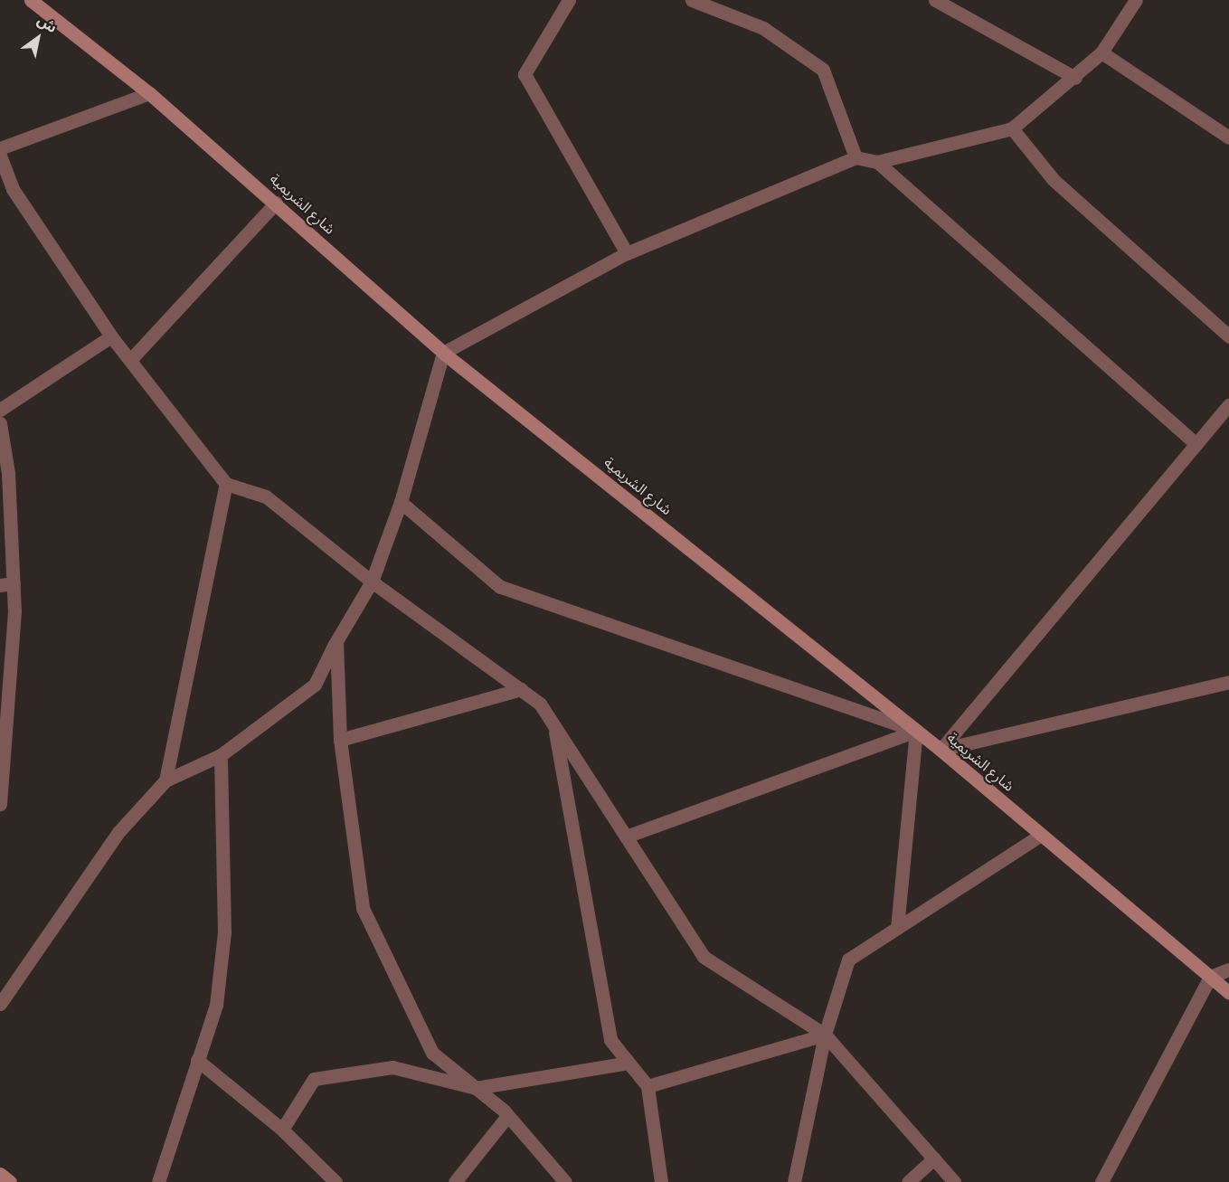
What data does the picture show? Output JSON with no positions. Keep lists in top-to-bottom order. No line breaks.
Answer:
{"streets":{"street":["شارع الشريمية"]},"north":"top right"}
